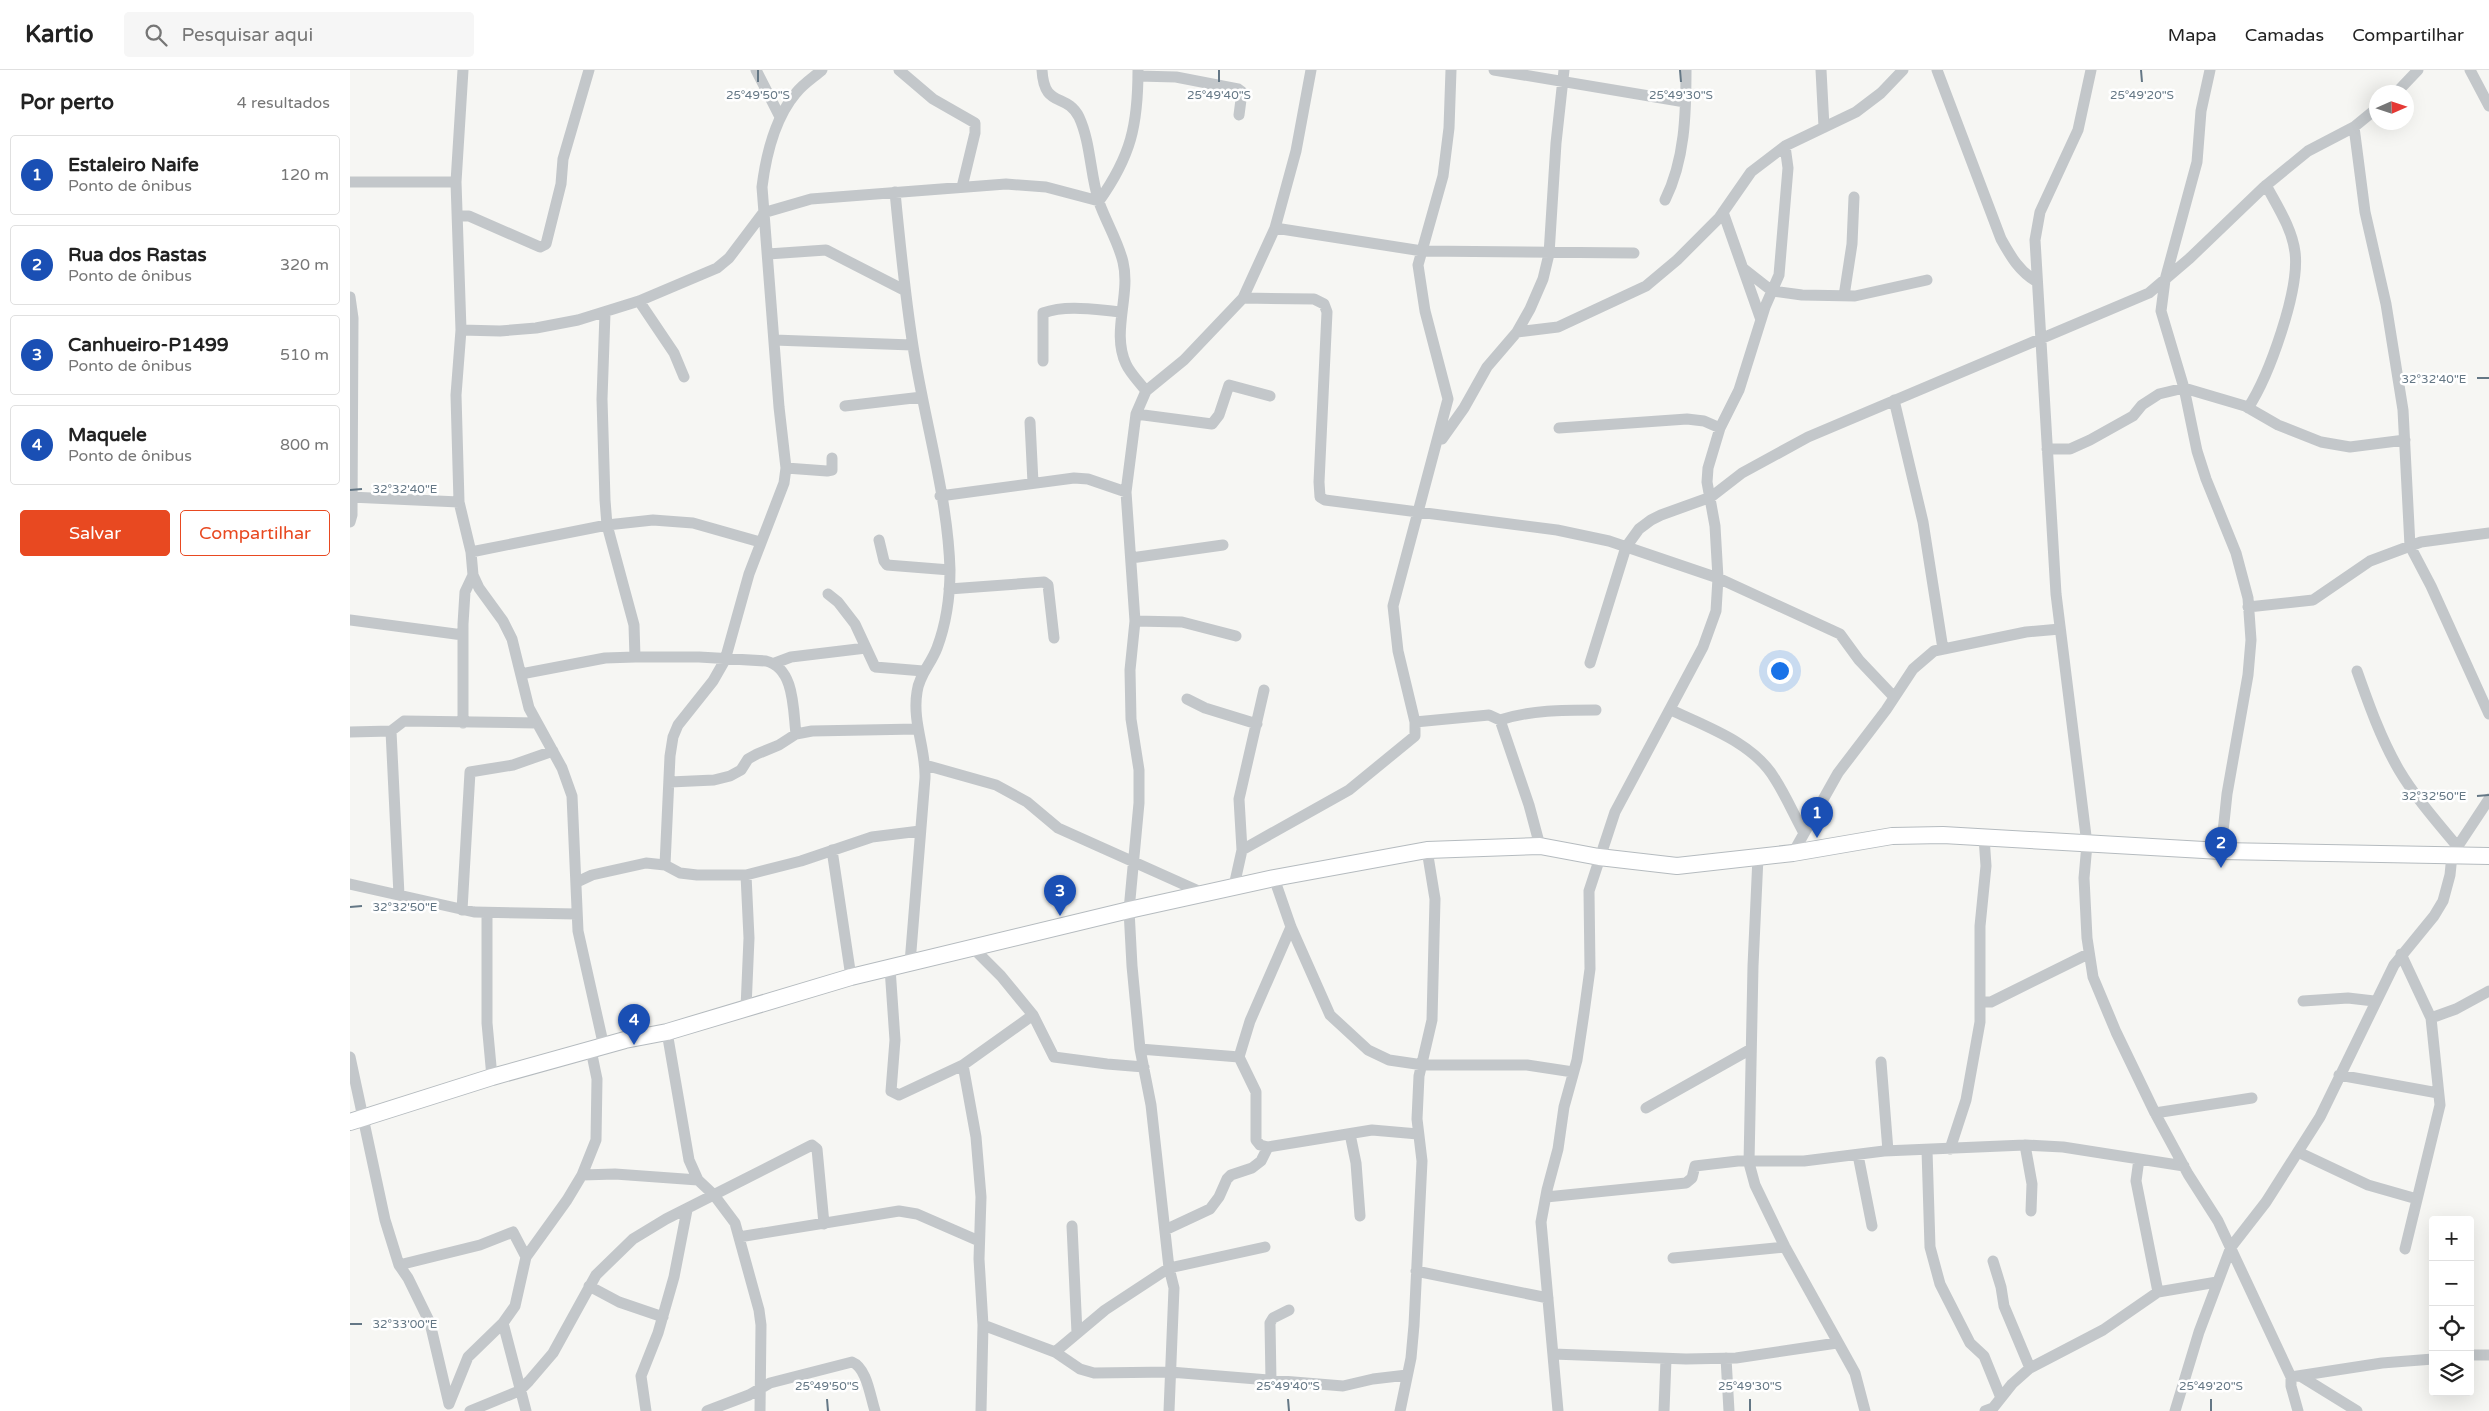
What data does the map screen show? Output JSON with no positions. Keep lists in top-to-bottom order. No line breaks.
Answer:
{"north":"right","page":{"header":"Kartio","search":"Pesquisar aqui","nav":["Mapa","Camadas","Compartilhar"],"heading":["Por perto","4 resultados"],"list":[{"mark":"1","name":"Estaleiro Naife","note":"Ponto de ônibus","value":"120 m"},{"mark":"2","name":"Rua dos Rastas","note":"Ponto de ônibus","value":"320 m"},{"mark":"3","name":"Canhueiro-P1499","note":"Ponto de ônibus","value":"510 m"},{"mark":"4","name":"Maquele","note":"Ponto de ônibus","value":"800 m"}],"buttons":["Salvar","Compartilhar"],"pins":["1","2","3","4"],"map_buttons":["+","−"]},"coordinates":["25°49'50\"S","25°49'40\"S","25°49'30\"S","25°49'20\"S","32°32'40\"E","32°32'50\"E","32°33'00\"E"]}
